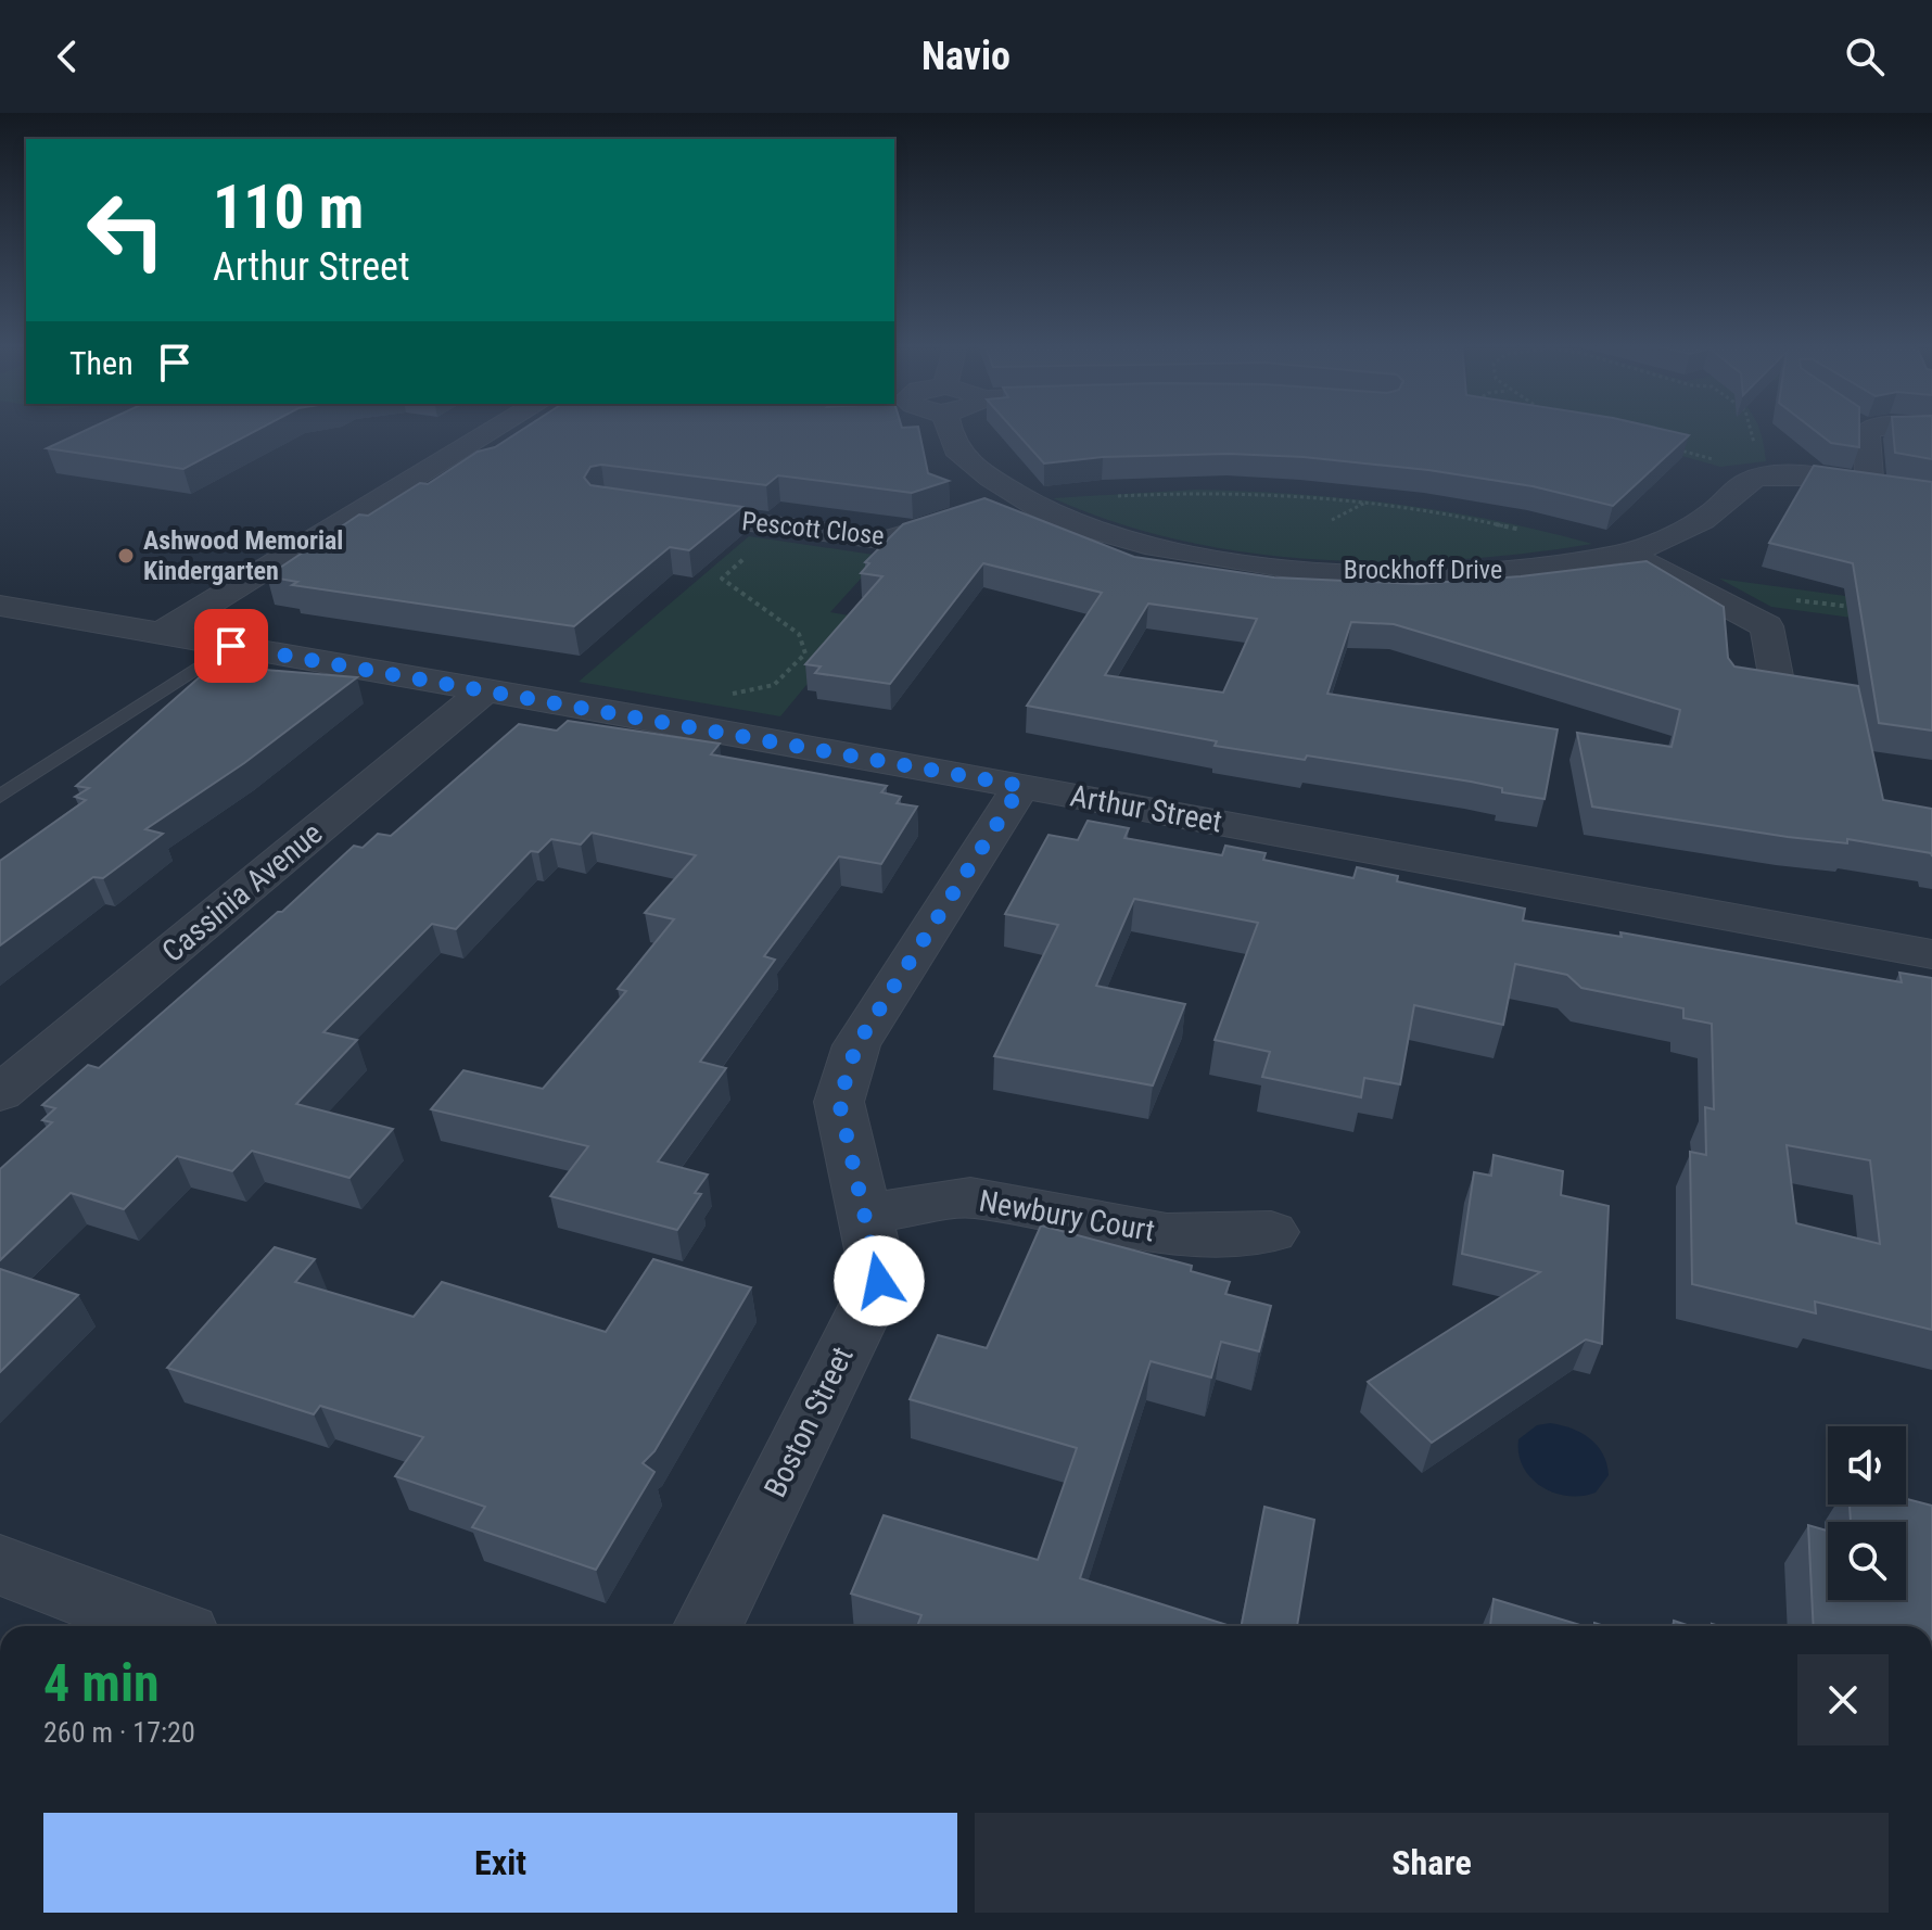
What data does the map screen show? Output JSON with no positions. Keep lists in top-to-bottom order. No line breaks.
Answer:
{"streets":{"street":["Pescott Close","Brockhoff Drive","Arthur Street","Cassinia Avenue","Newbury Court","Boston Street"]},"crossings":[["Pescott Close","Brockhoff Drive"],["Arthur Street","Cassinia Avenue"],["Arthur Street","Boston Street"],["Newbury Court","Boston Street"]],"places":["Ashwood Memorial Kindergarten"],"page":{"header":"Navio","turn":["110 m","Arthur Street"],"then":"Then","heading":["4 min","260 m · 17:20"],"buttons":["Exit","Share"]}}
